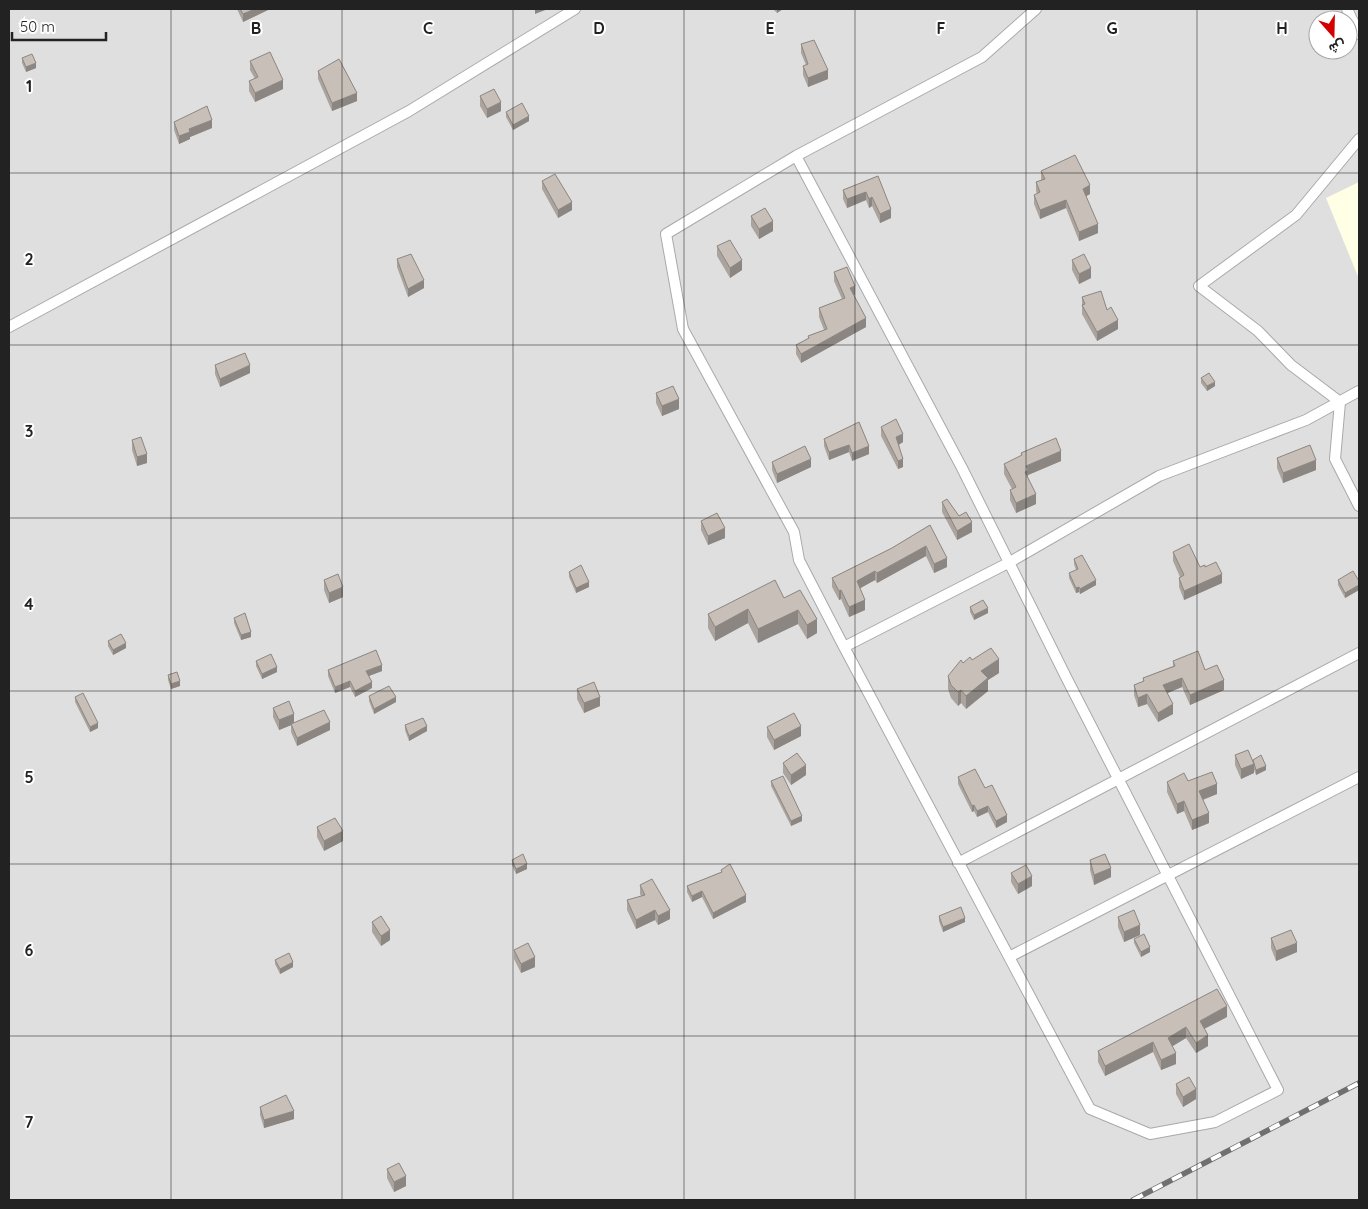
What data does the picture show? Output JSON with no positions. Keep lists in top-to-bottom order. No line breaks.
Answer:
{"scale_bar":"50 m","north":"bottom","grid":{"columns":["B","C","D","E","F","G","H"],"rows":["1","2","3","4","5","6","7"]}}
